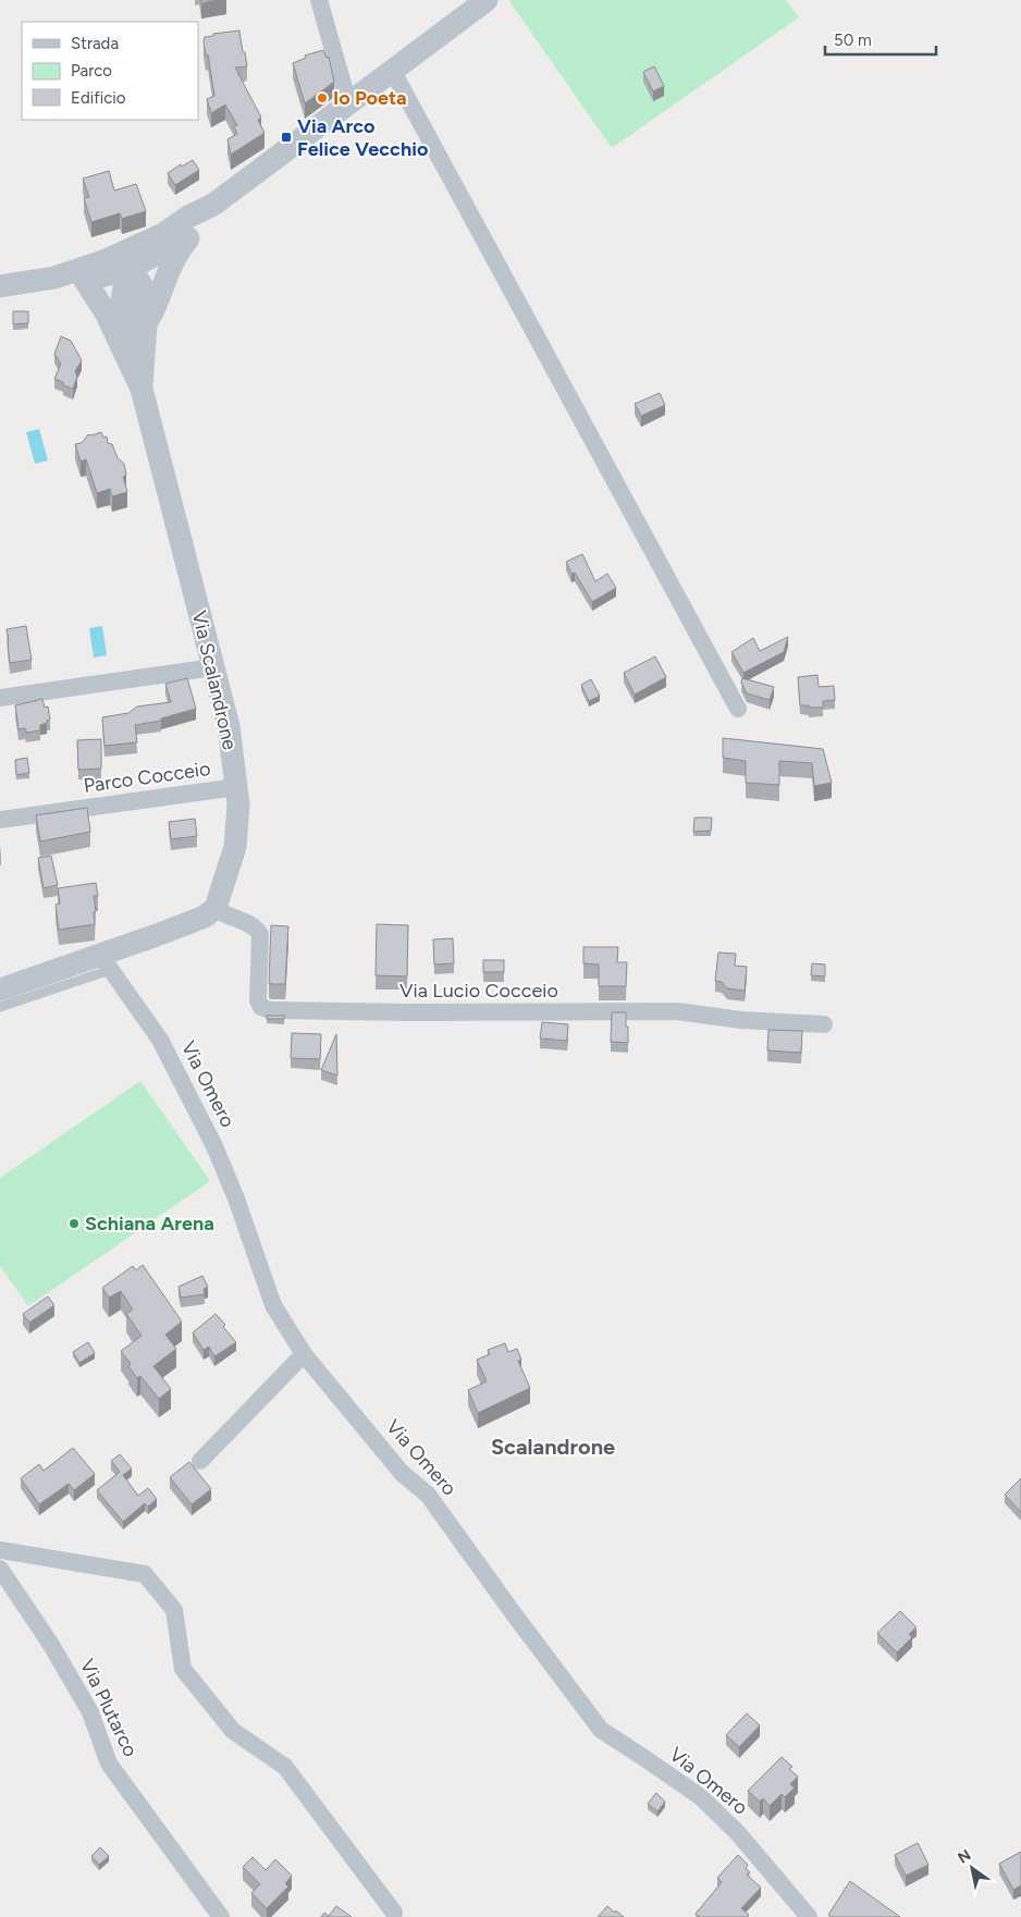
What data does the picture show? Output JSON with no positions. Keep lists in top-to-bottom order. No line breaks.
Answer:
{"streets":{"street":["Via Scalandrone","Parco Cocceio","Via Lucio Cocceio","Via Omero","Via Plutarco"]},"crossings":[["Via Scalandrone","Parco Cocceio"],["Via Scalandrone","Via Lucio Cocceio"]],"districts":["Scalandrone"],"places":{"other":["Io Poeta","Schiana Arena"],"transit":["Via Arco Felice Vecchio"]},"legend":["Strada","Parco","Edificio"],"scale_bar":"50 m","north":"top left"}
